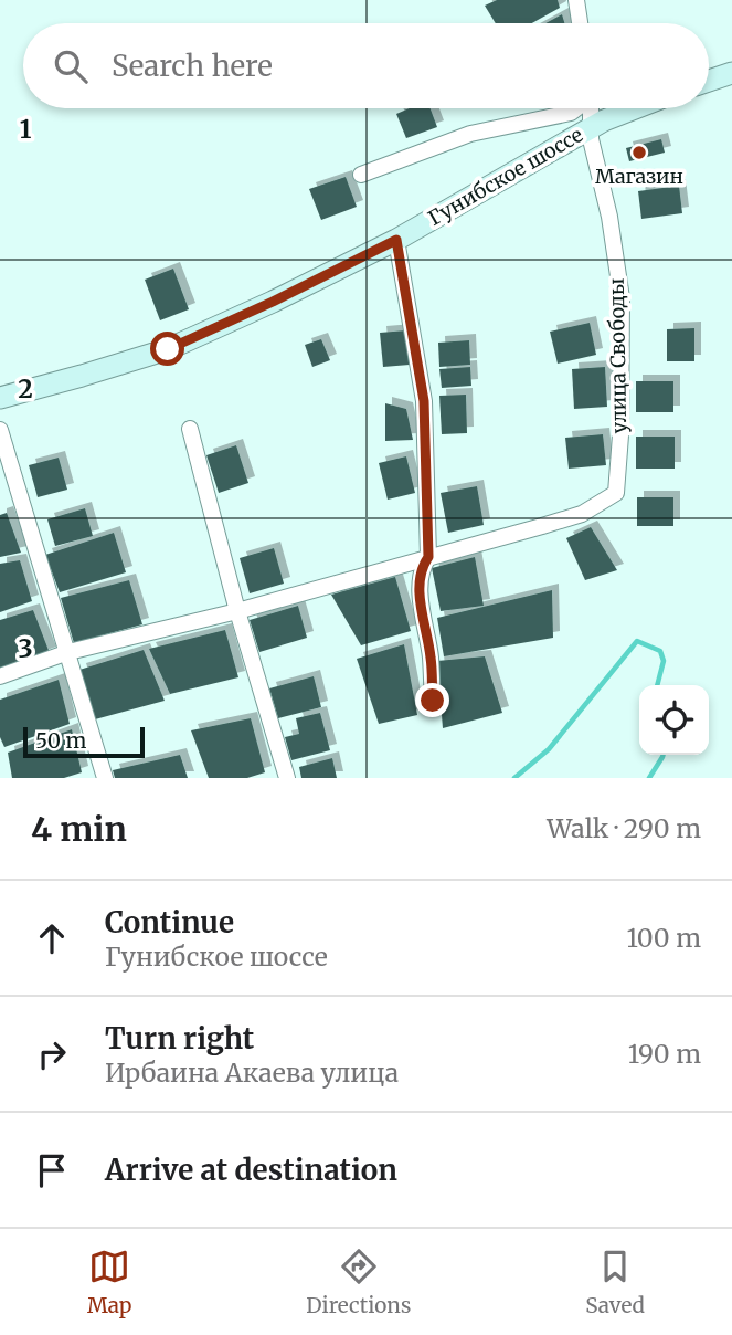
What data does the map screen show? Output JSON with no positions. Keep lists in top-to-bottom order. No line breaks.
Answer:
{"streets":{"main road":["Гунибское шоссе"],"street":["улица Свободы"]},"crossings":[["Гунибское шоссе","улица Свободы"]],"places":["Магазин"],"scale_bar":"50 m","page":{"search":"Search here","scale":"50 m","heading":["4 min","Walk · 290 m"],"list":[["Continue","Гунибское шоссе","100 m"],["Turn right","Ирбаина Акаева улица","190 m"],"Arrive at destination"],"nav":["Map","Directions","Saved"]},"grid":{"rows":["1","2","3"]}}
